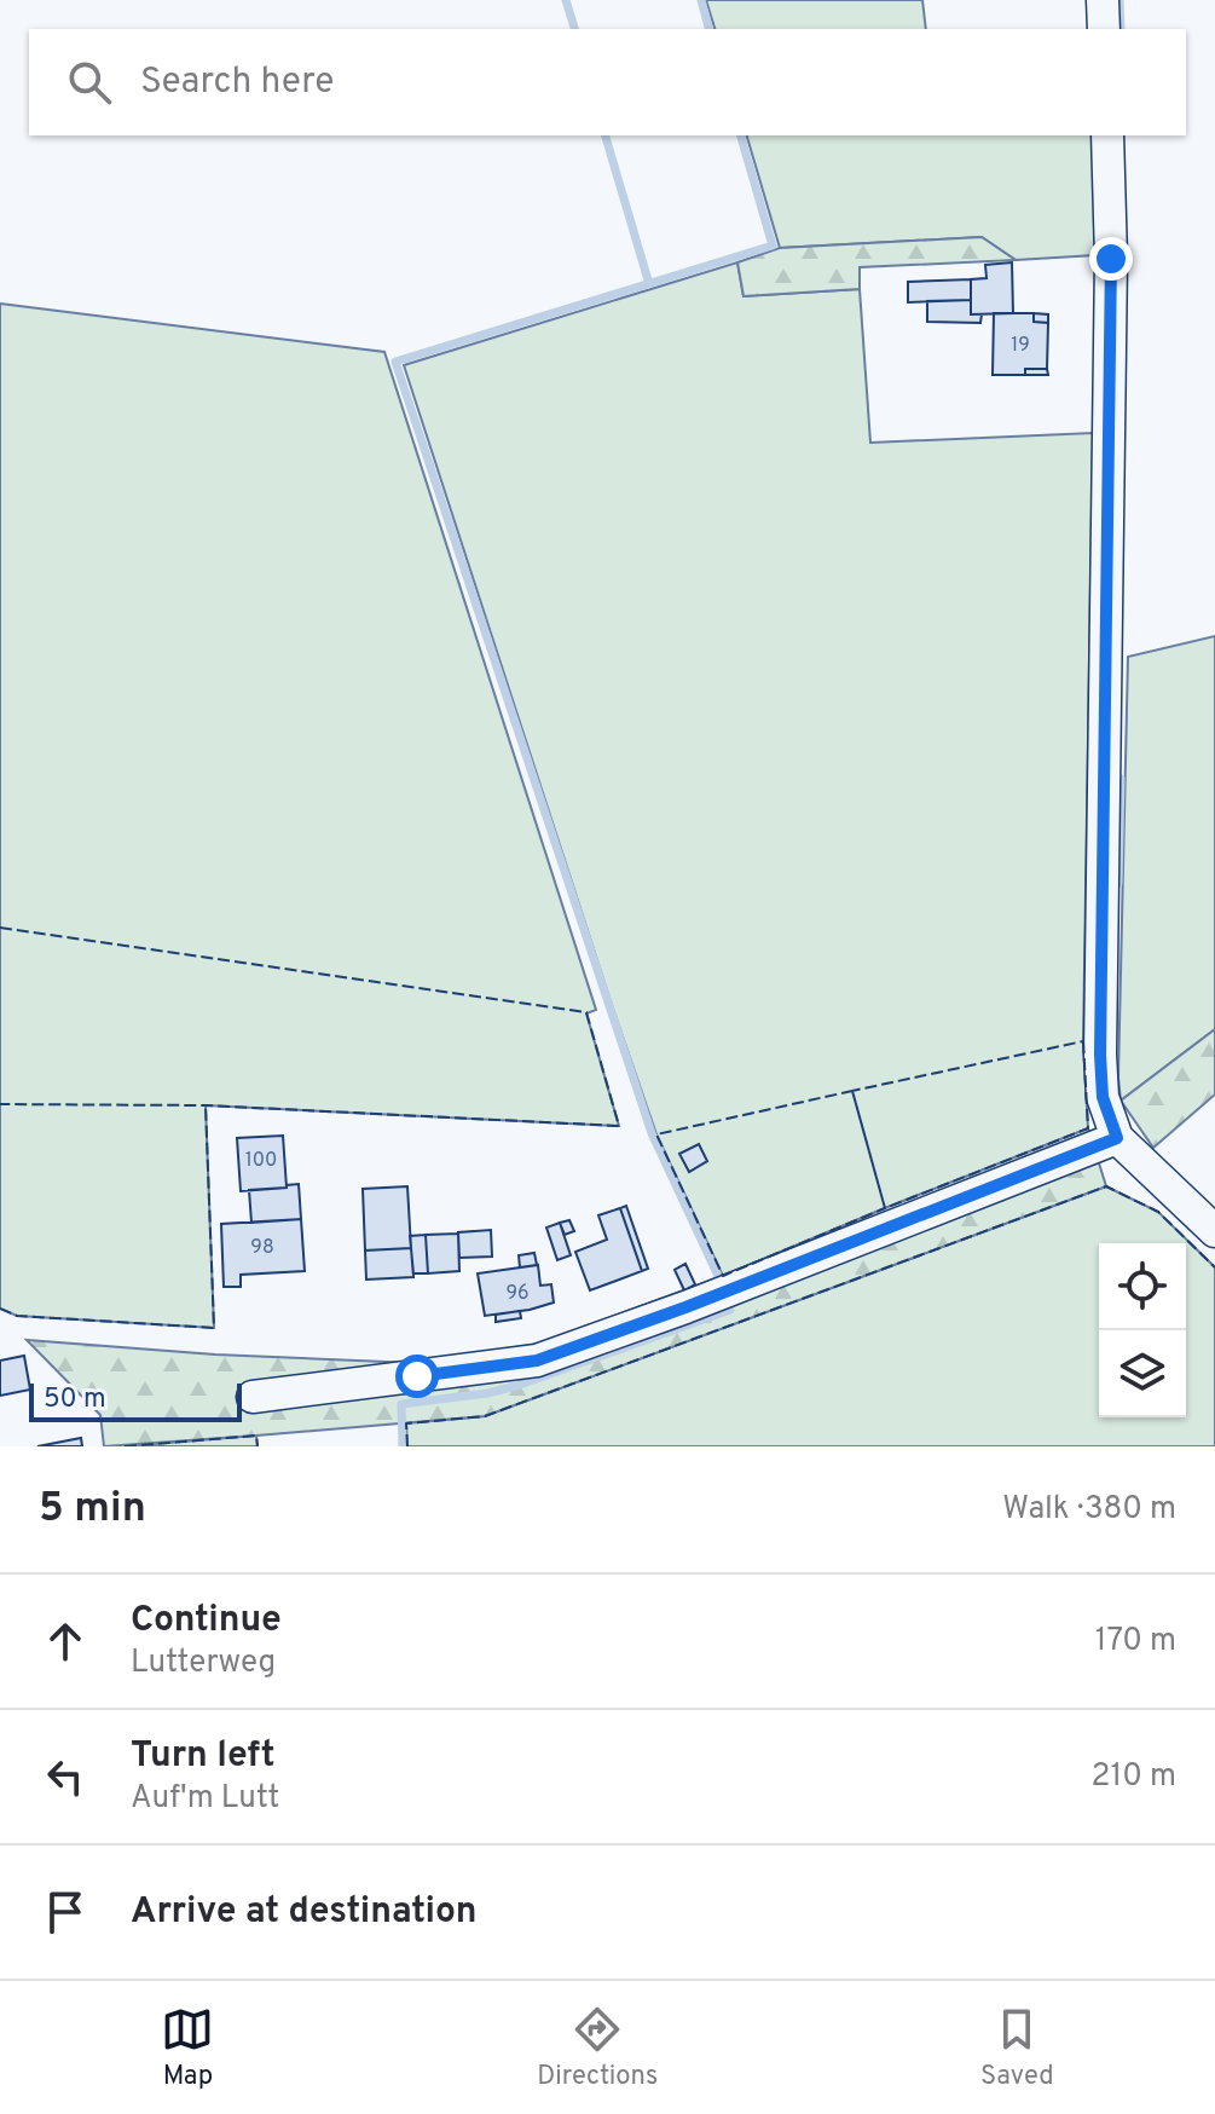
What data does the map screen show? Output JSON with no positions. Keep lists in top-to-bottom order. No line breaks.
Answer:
{"house_numbers":["19","100","98","96"],"scale_bar":"50 m","page":{"search":"Search here","scale":"50 m","heading":["5 min","Walk · 380 m"],"list":[["Continue","Lutterweg","170 m"],["Turn left","Auf'm Lutt","210 m"],"Arrive at destination"],"nav":["Map","Directions","Saved"]}}
